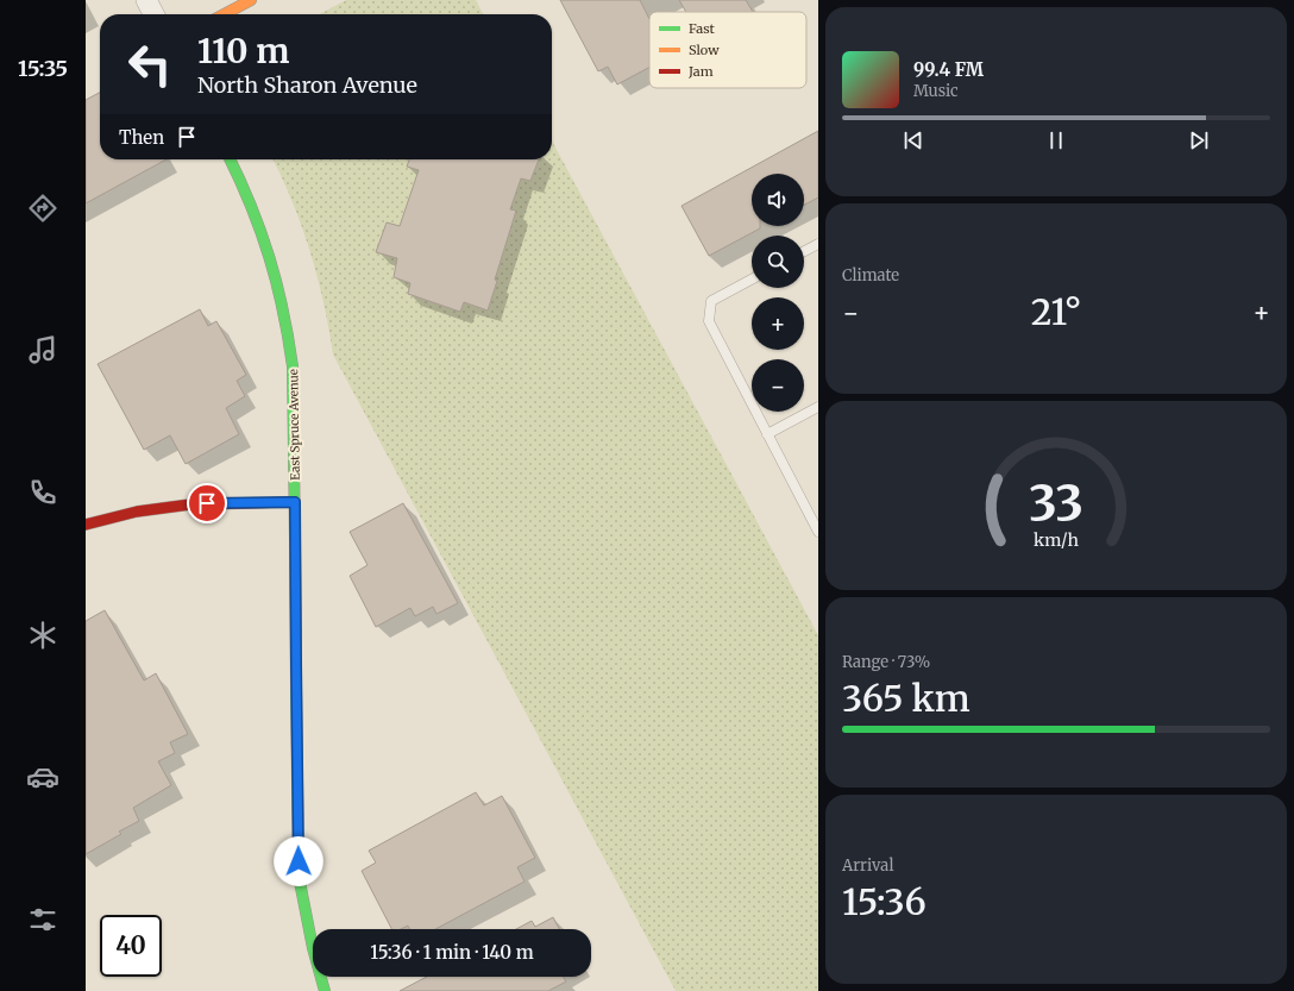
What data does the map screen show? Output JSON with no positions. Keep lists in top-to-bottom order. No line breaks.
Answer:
{"streets":{"street":["East Spruce Avenue"]},"legend":["Fast","Slow","Jam"],"page":{"tabs":"15:35","turn":["110 m","North Sharon Avenue"],"song":["99.4 FM","Music"],"then":"Then","map_buttons":["+","−"],"tile":["Climate",["Range · 73%","365 km"],["Arrival","15:36"]],"heat":["−","21°","+"],"limit":"40","trip":"15:36 · 1 min · 140 m","gauge":["33","km/h"]}}
